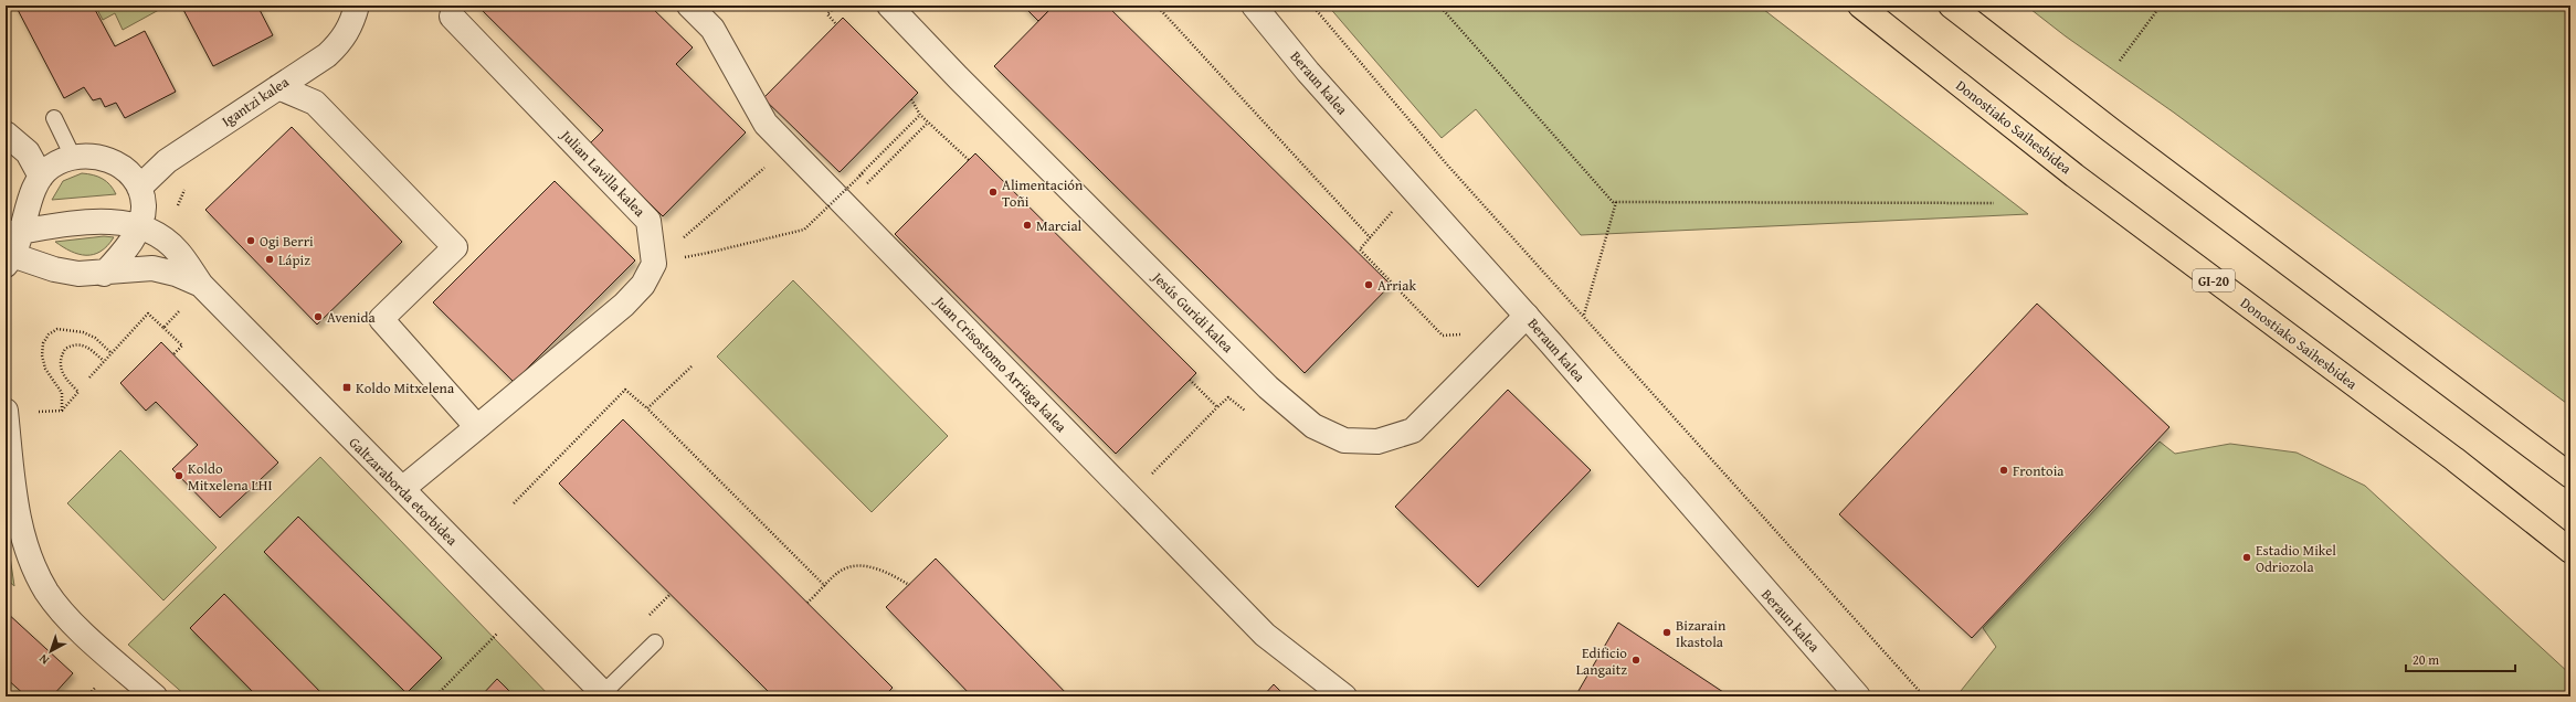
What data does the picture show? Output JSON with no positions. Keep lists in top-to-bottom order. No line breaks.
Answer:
{"streets":{"highway":["Donostiako Saihesbidea","GI-20"],"street":["Beraun kalea","Igantzi kalea","Julian Lavilla kalea","Jesús Guridi kalea","Juan Crisostomo Arriaga kalea","Galtzaraborda etorbidea"]},"crossings":[["Beraun kalea","Jesús Guridi kalea"]],"places":{"other":["Alimentación Toñi","Marcial","Ogi Berri","Lápiz","Arriak","Avenida","Frontoia","Koldo Mitxelena LHI","Estadio Mikel Odriozola","Bizarain Ikastola","Edificio Langaitz"],"transit":["Koldo Mitxelena"]},"scale_bar":"20 m","north":"bottom left"}
